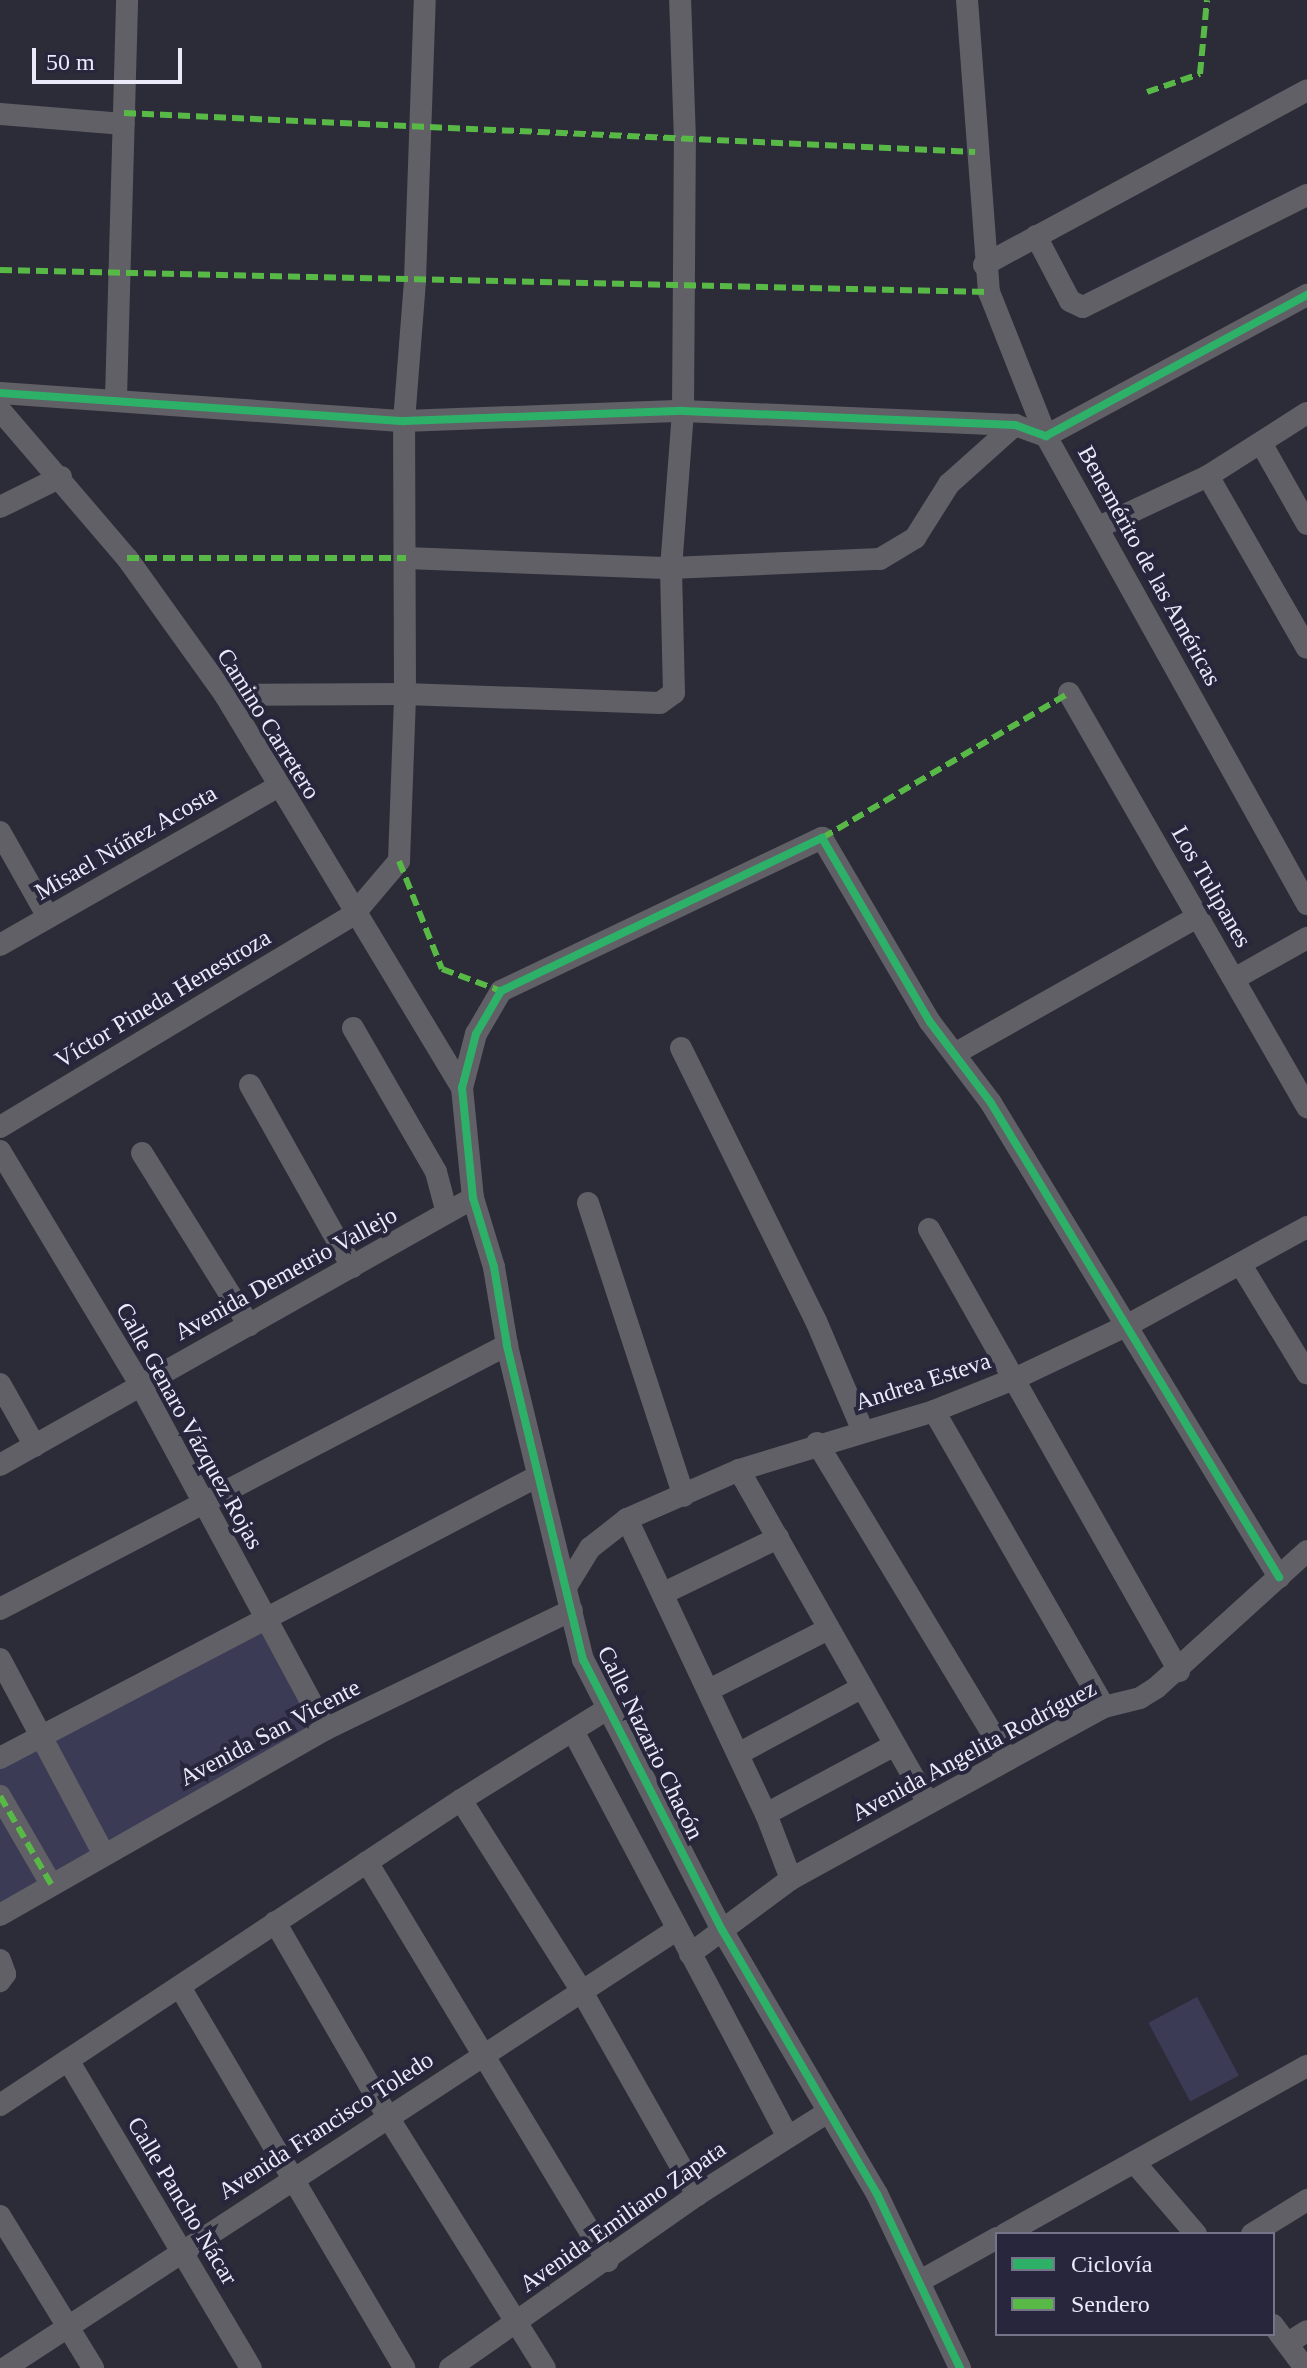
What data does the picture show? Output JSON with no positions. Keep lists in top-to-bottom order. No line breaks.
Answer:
{"streets":{"street":["Benemérito de las Américas","Camino Carretero","Misael Núñez Acosta","Los Tulipanes","Víctor Pineda Henestroza","Avenida Demetrio Vallejo","Andrea Esteva","Calle Genaro Vázquez Rojas","Avenida San Vicente","Calle Nazario Chacón","Avenida Angelita Rodríguez","Avenida Francisco Toledo","Calle Pancho Nácar","Avenida Emiliano Zapata"]},"crossings":[["Camino Carretero","Misael Núñez Acosta"],["Camino Carretero","Víctor Pineda Henestroza"],["Camino Carretero","Calle Nazario Chacón"],["Avenida Demetrio Vallejo","Calle Genaro Vázquez Rojas"],["Avenida Demetrio Vallejo","Calle Nazario Chacón"],["Andrea Esteva","Calle Nazario Chacón"],["Calle Genaro Vázquez Rojas","Avenida San Vicente"],["Avenida San Vicente","Calle Nazario Chacón"],["Calle Nazario Chacón","Avenida Angelita Rodríguez"],["Calle Nazario Chacón","Avenida Emiliano Zapata"],["Avenida Francisco Toledo","Calle Pancho Nácar"]],"legend":["Ciclovía","Sendero"],"scale_bar":"50 m"}
